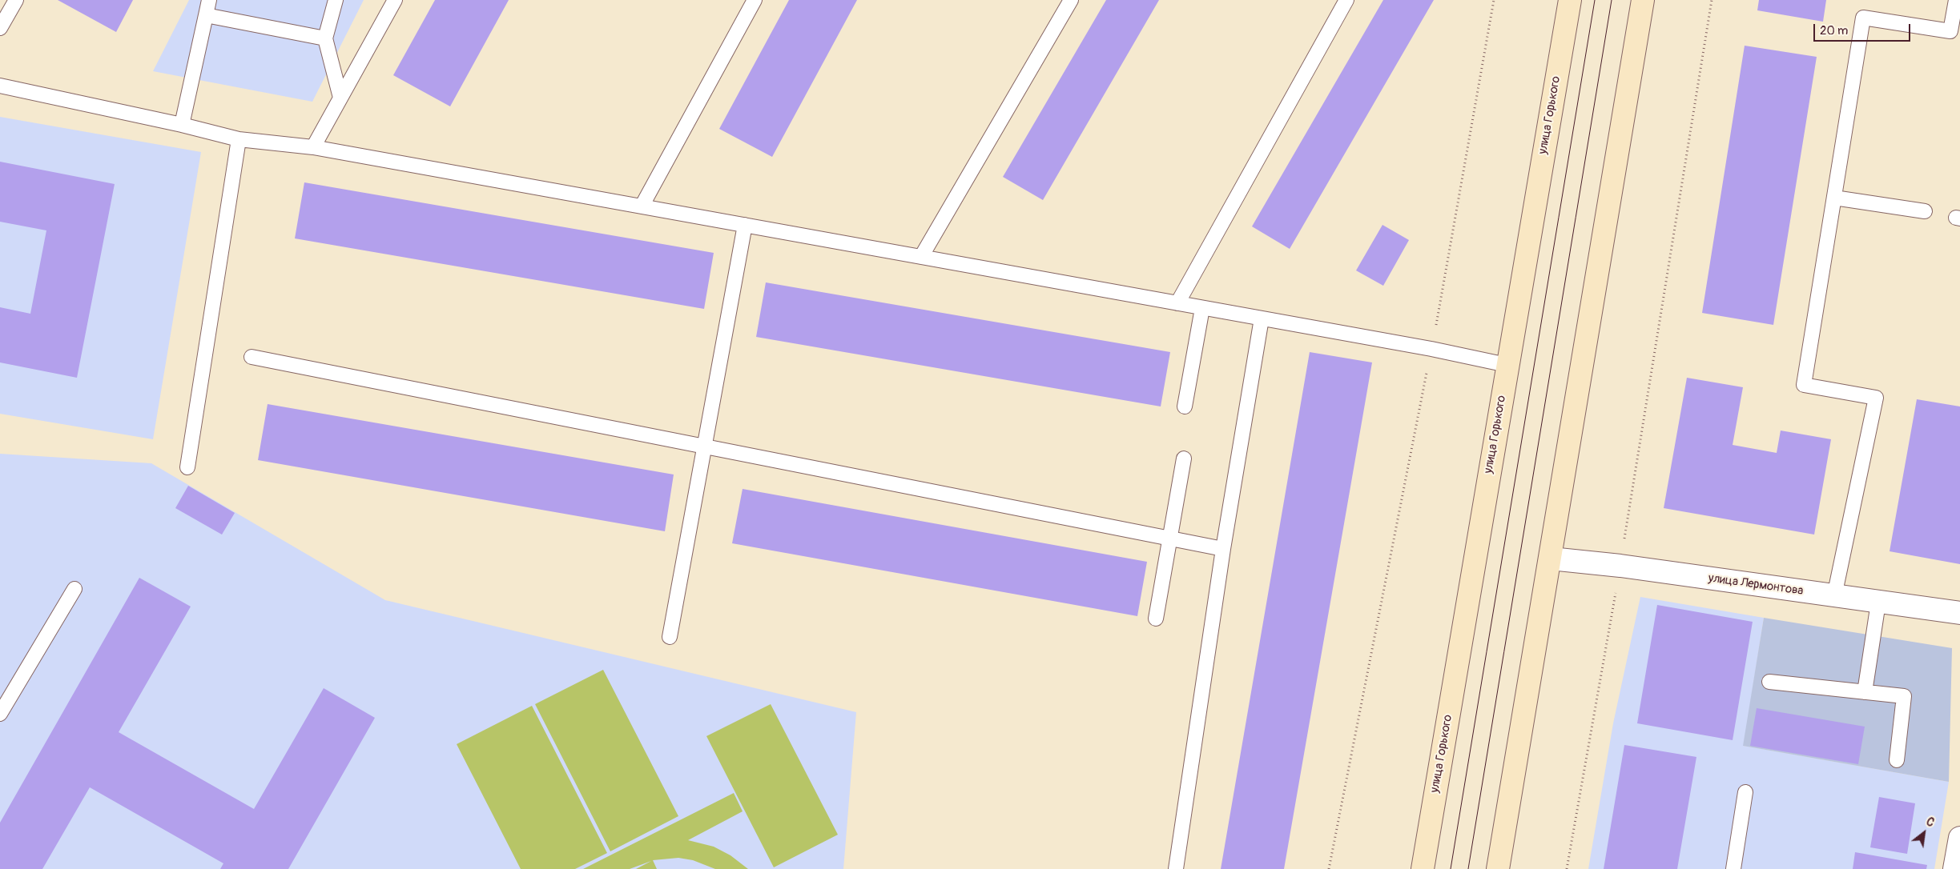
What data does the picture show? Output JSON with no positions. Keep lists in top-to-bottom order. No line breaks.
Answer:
{"streets":{"main road":["улица Горького"],"street":["улица Лермонтова"]},"scale_bar":"20 m","north":"top right"}
